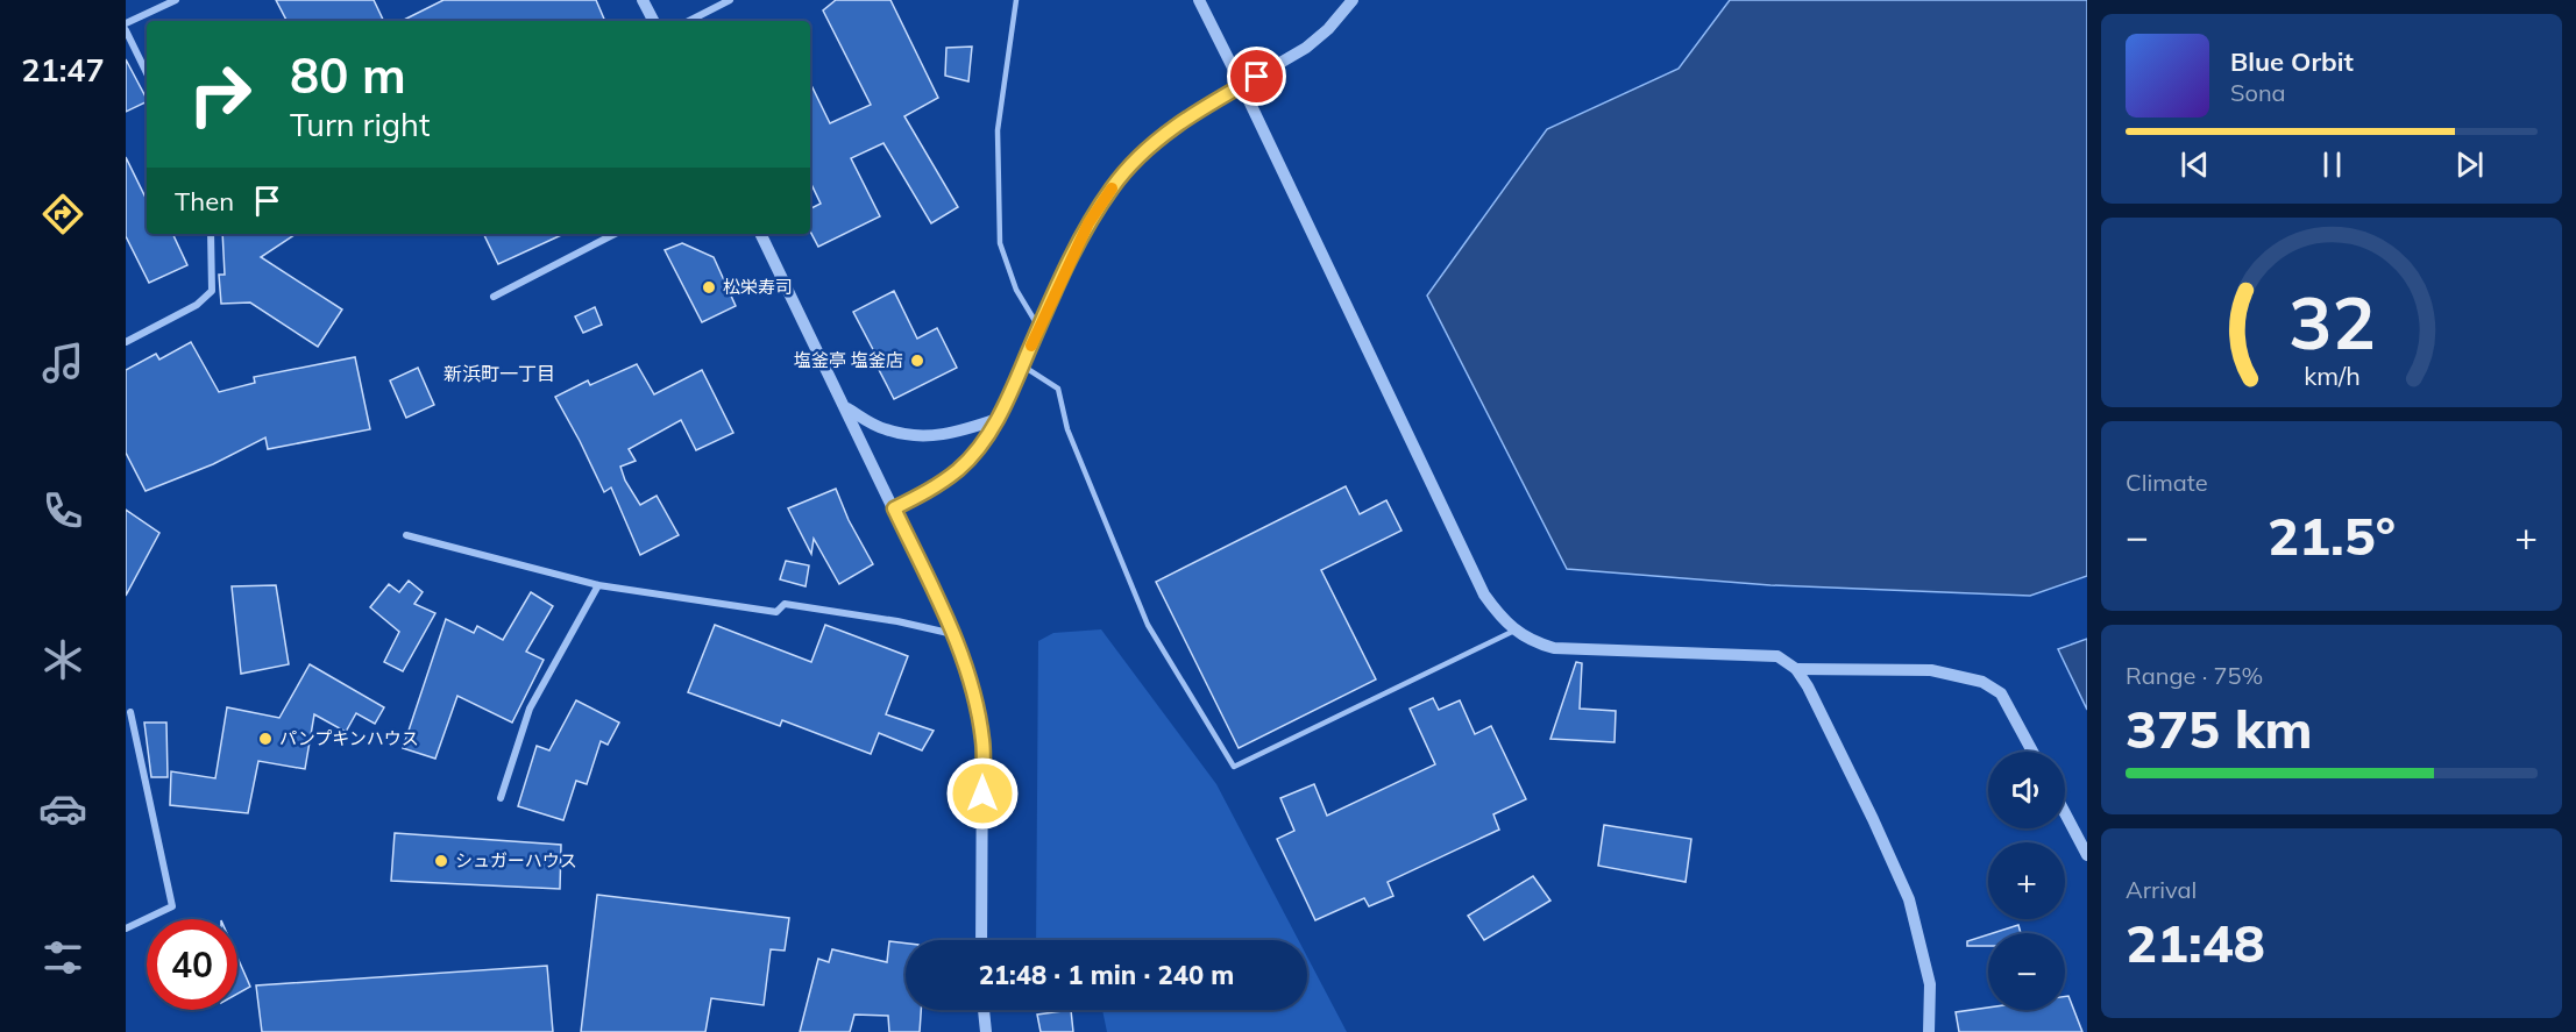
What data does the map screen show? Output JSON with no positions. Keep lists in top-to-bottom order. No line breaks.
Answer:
{"districts":["新浜町一丁目"],"places":["松栄寿司","塩釜亭 塩釜店","パンプキンハウス","シュガーハウス"],"page":{"tabs":"21:47","turn":["80 m","Turn right"],"song":["Blue Orbit","Sona"],"then":"Then","tile":["Climate",["Range · 75%","375 km"],["Arrival","21:48"]],"heat":["−","21.5°","+"],"map_buttons":["+","−"],"limit":"40","trip":"21:48 · 1 min · 240 m","gauge":["32","km/h"]}}
